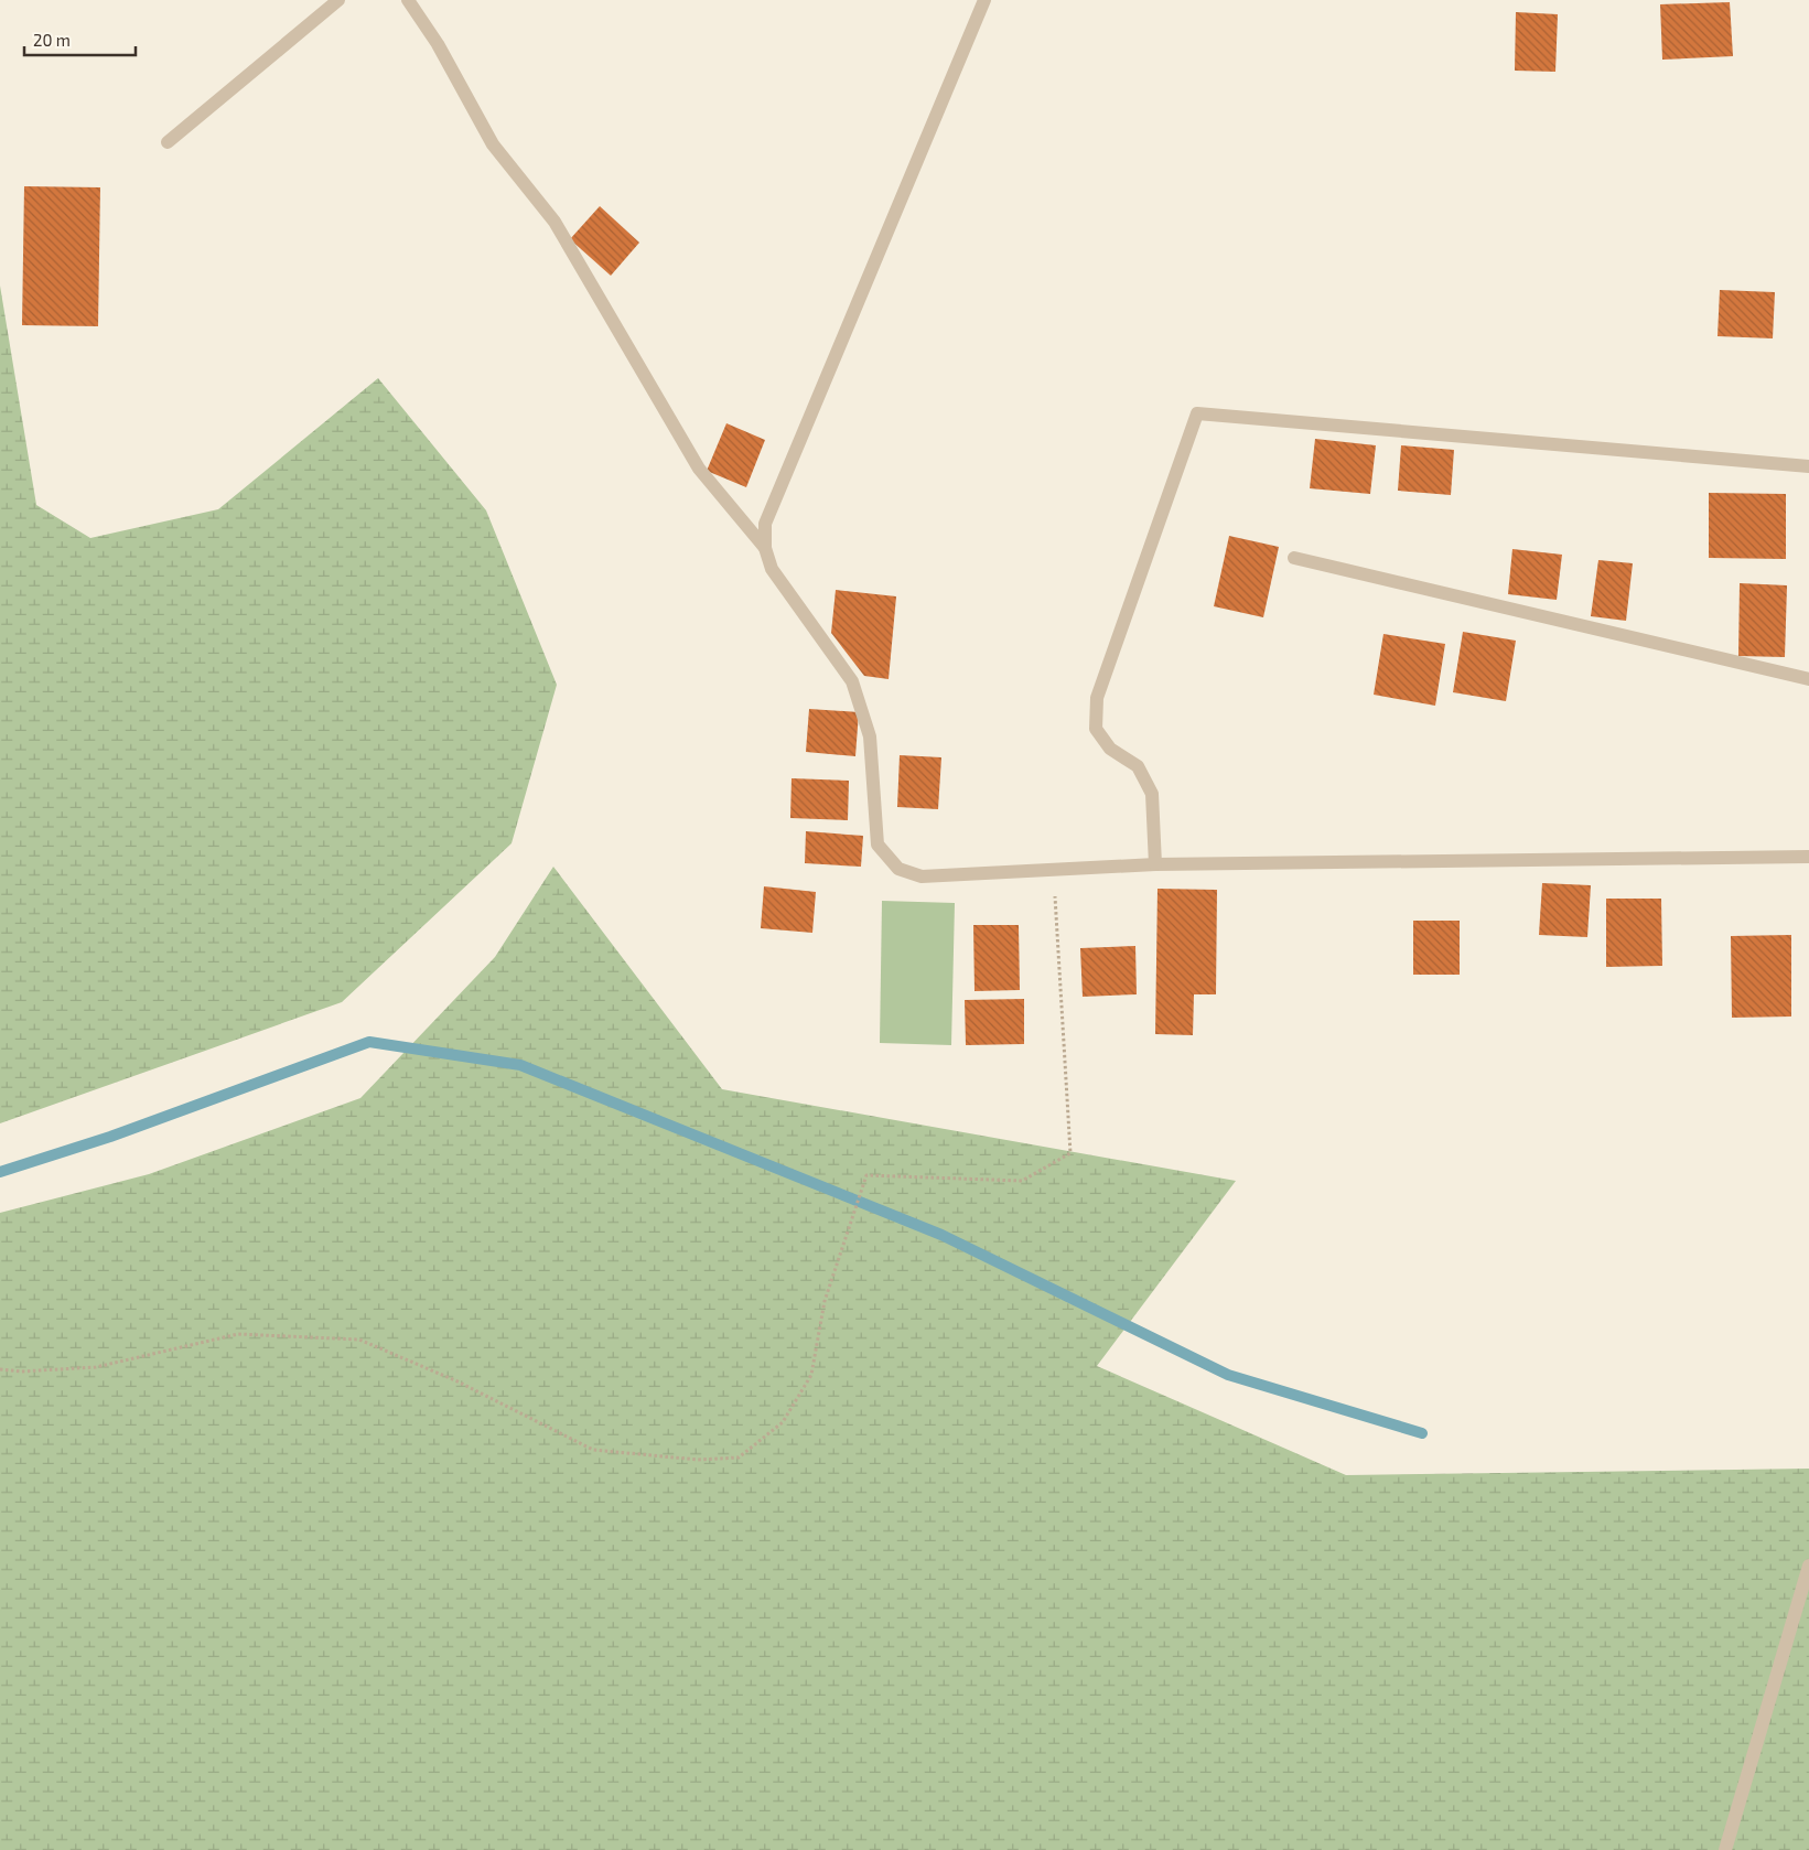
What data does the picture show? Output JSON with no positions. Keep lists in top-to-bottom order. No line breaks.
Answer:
{"scale_bar":"20 m"}
